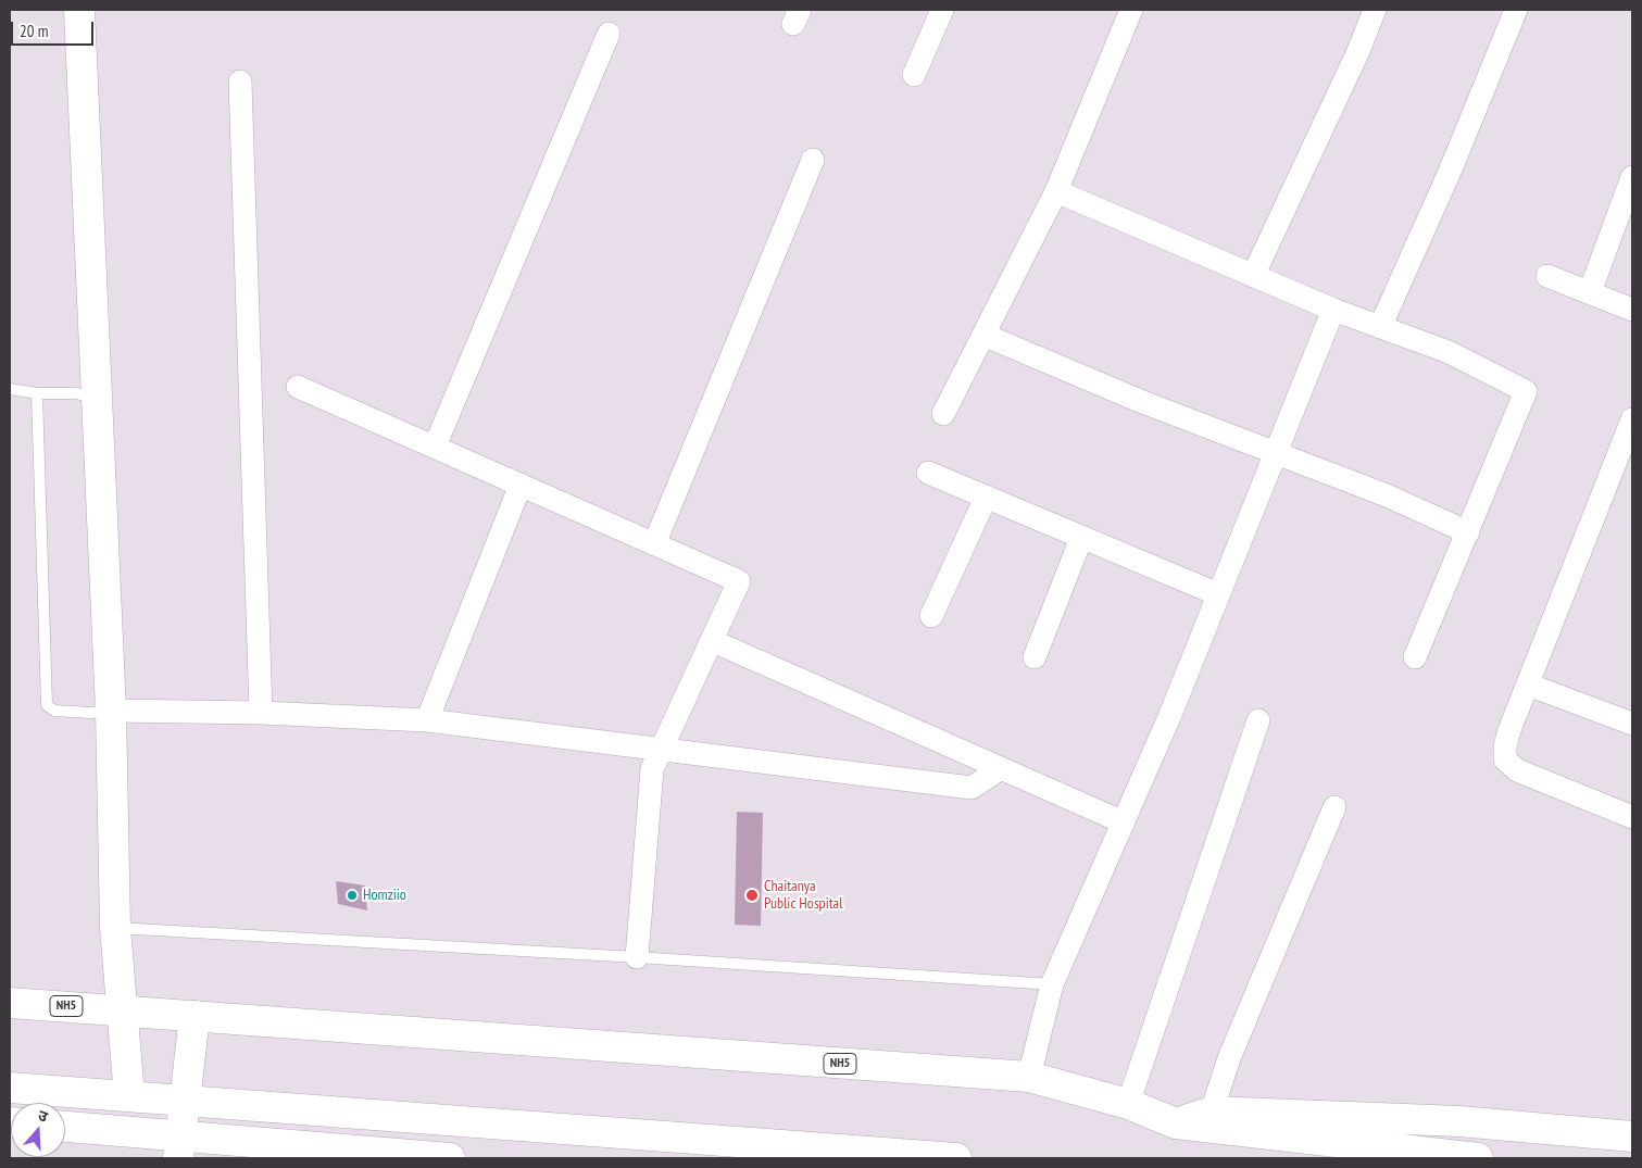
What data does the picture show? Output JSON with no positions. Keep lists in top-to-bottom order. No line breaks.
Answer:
{"streets":{"main road":["NH5"]},"places":["Homziio","Chaitanya Public Hospital"],"scale_bar":"20 m","north":"top"}
